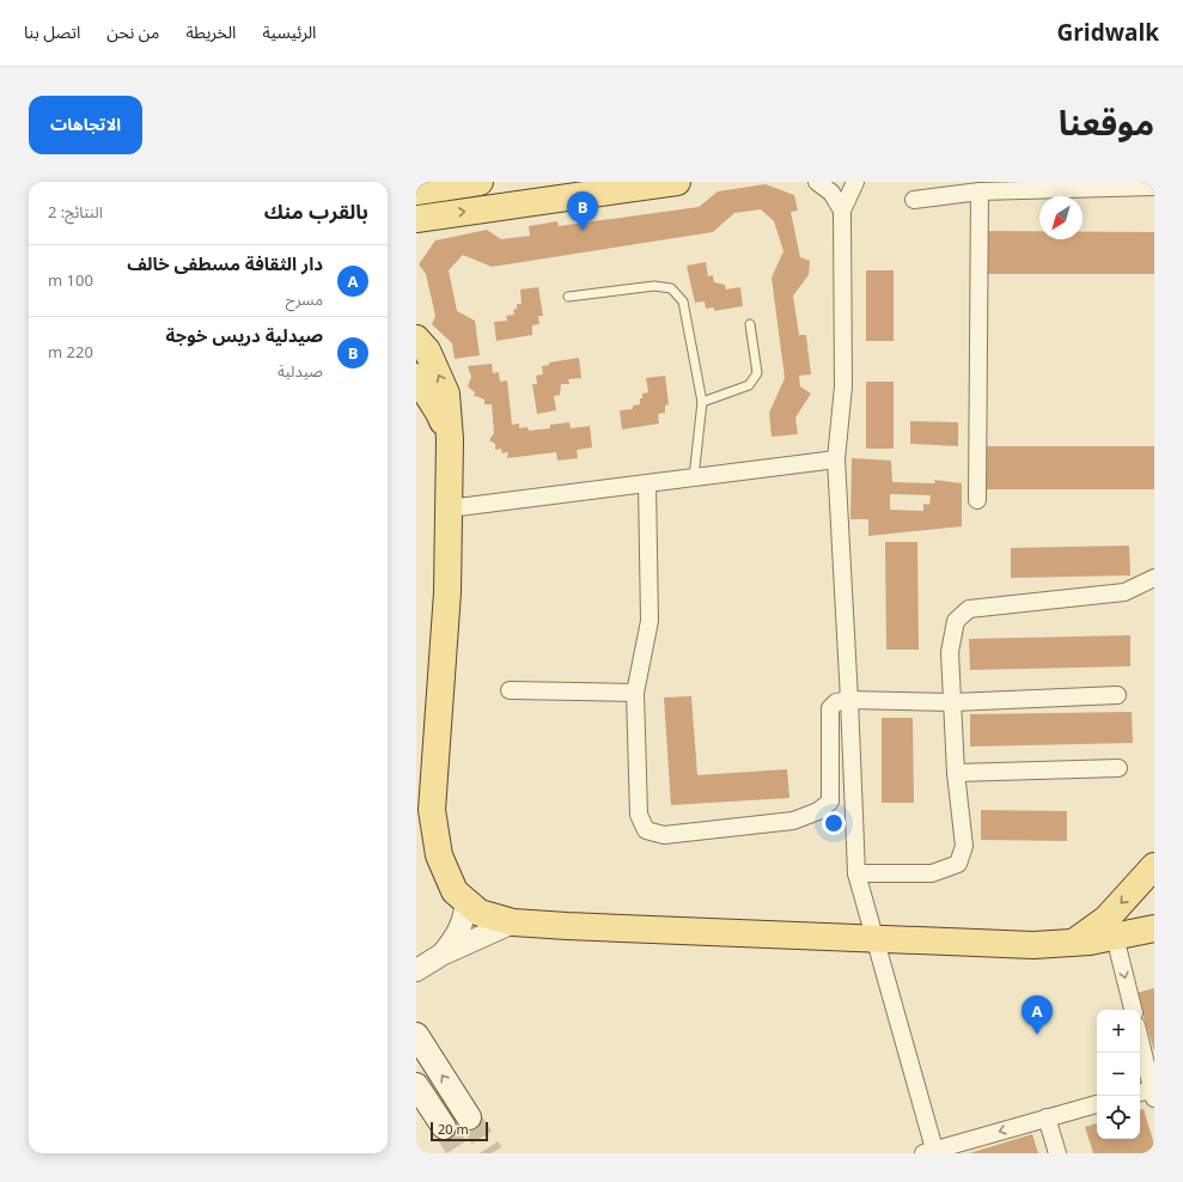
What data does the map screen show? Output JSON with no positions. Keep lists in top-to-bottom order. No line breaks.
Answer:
{"scale_bar":"20 m","north":"bottom left","page":{"header":"Gridwalk","nav":["الرئيسية","الخريطة","من نحن","اتصل بنا"],"title":"موقعنا","buttons":"الاتجاهات","heading":["بالقرب منك","النتائج: 2"],"pins":["B","A"],"list":[{"mark":"A","name":"دار الثقافة مسطفى خالف","note":"مسرح","value":"100 m"},{"mark":"B","name":"صيدلية دريس خوجة","note":"صيدلية","value":"220 m"}],"map_buttons":["+","−"],"scale":"20 m"}}
